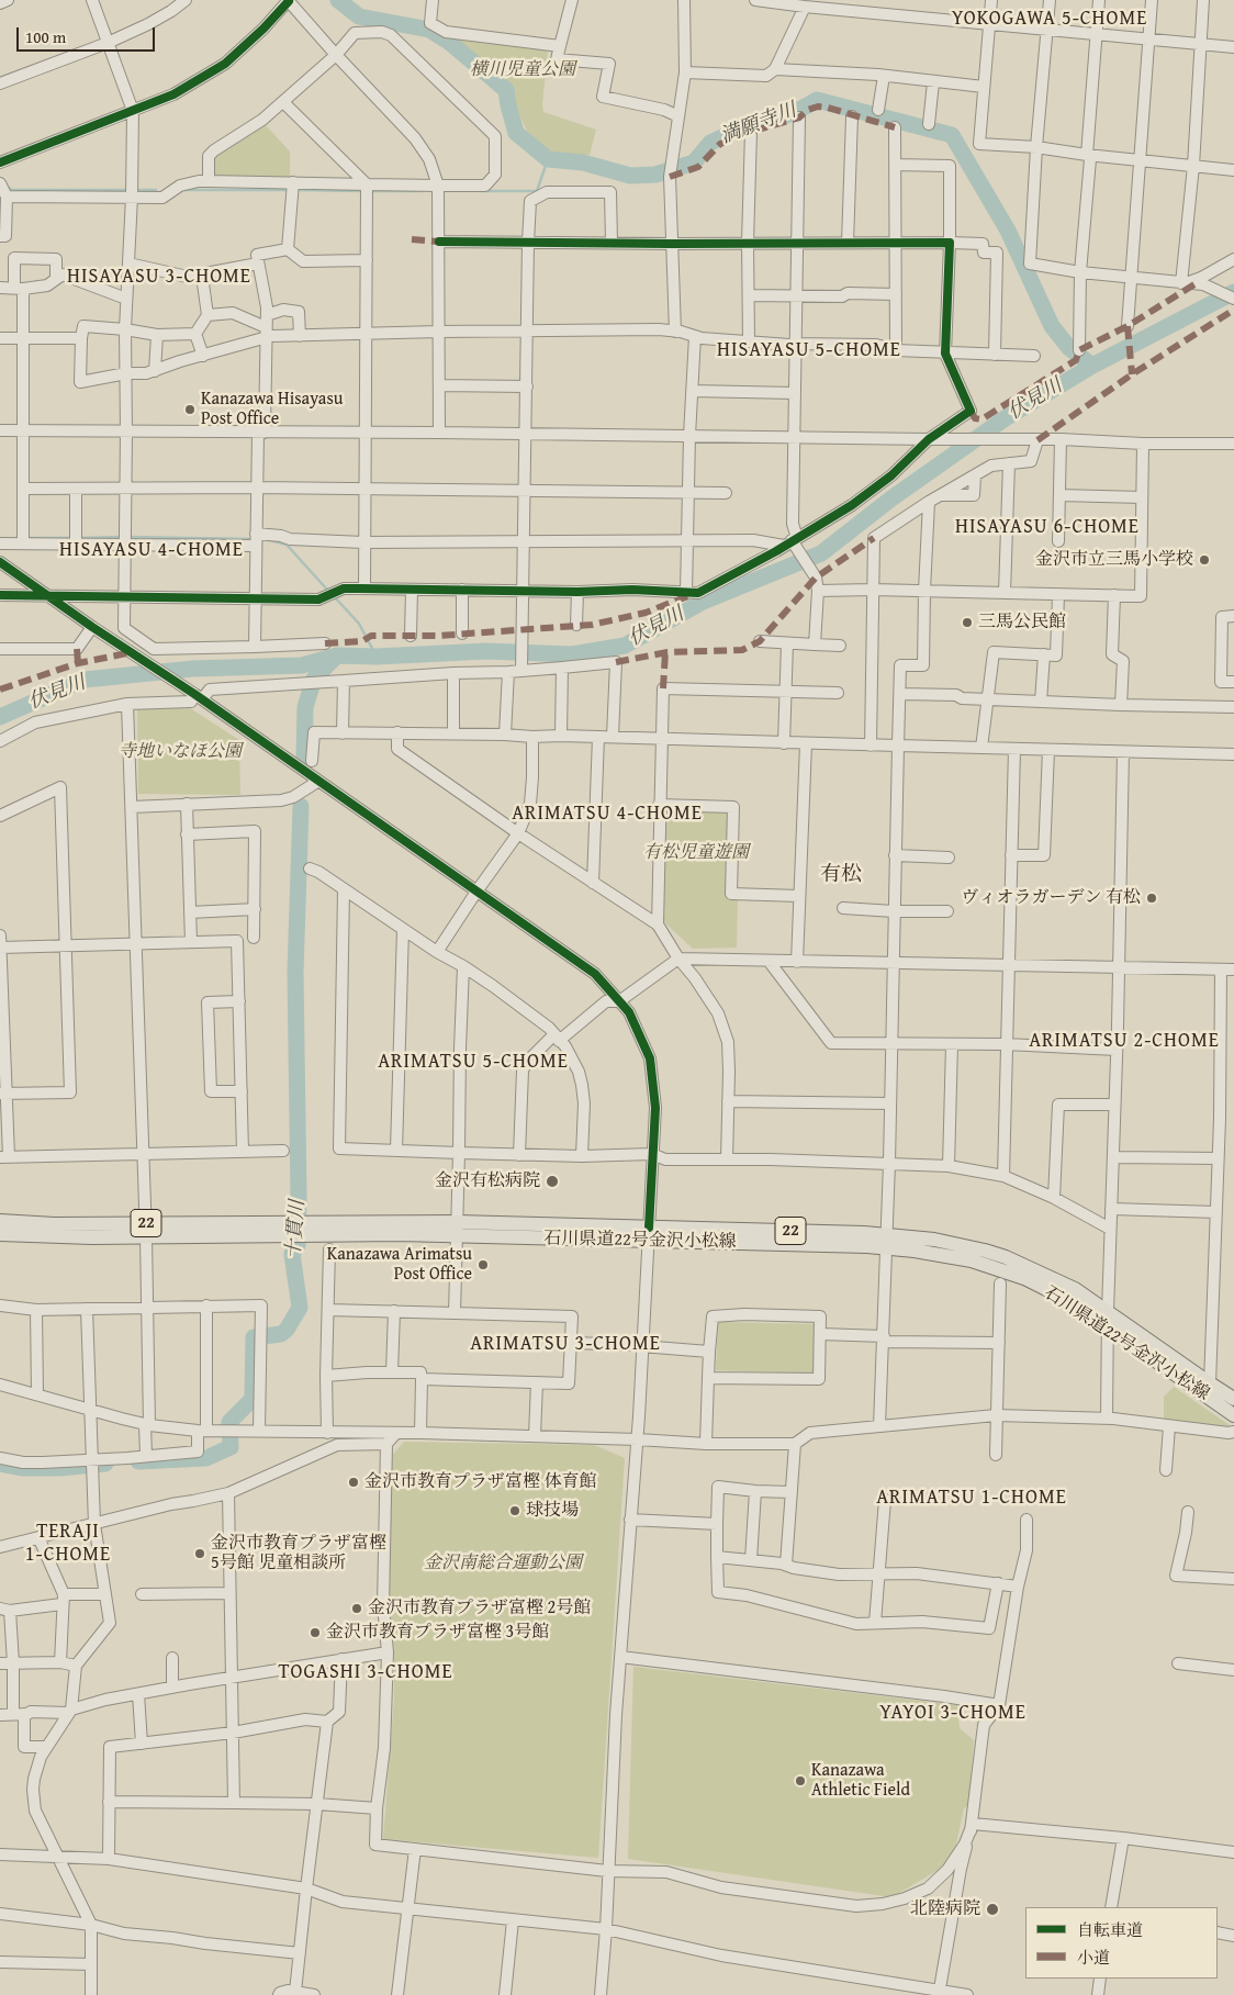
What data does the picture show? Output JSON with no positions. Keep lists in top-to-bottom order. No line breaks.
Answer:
{"streets":{"main road":["22","石川県道22号金沢小松線"]},"districts":["YOKOGAWA 5-CHOME","HISAYASU 3-CHOME","HISAYASU 5-CHOME","HISAYASU 6-CHOME","HISAYASU 4-CHOME","ARIMATSU 4-CHOME","有松","ARIMATSU 2-CHOME","ARIMATSU 5-CHOME","ARIMATSU 3-CHOME","ARIMATSU 1-CHOME","TERAJI 1-CHOME","TOGASHI 3-CHOME","YAYOI 3-CHOME"],"water":["満願寺川","伏見川","十貫川"],"parks":["横川児童公園","寺地いなほ公園","有松児童遊園","金沢南総合運動公園"],"places":["Kanazawa Hisayasu Post Office","金沢市立三馬小学校","三馬公民館","ヴィオラガーデン 有松","金沢有松病院","Kanazawa Arimatsu Post Office","金沢市教育プラザ富樫 体育館","球技場","金沢市教育プラザ富樫 5号館 児童相談所","金沢市教育プラザ富樫 2号館","金沢市教育プラザ富樫 3号館","Kanazawa Athletic Field","北陸病院"],"legend":["自転車道","小道"],"scale_bar":"100 m"}
